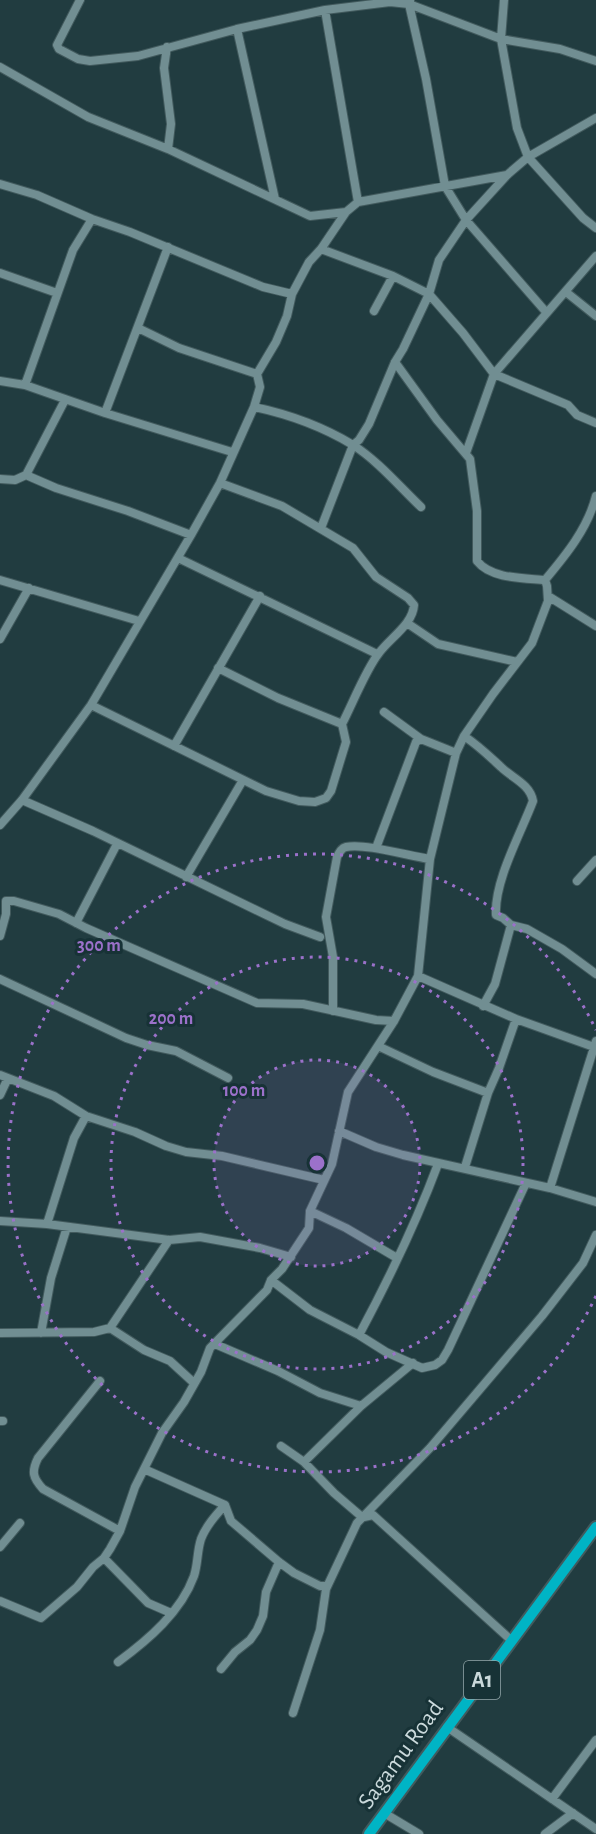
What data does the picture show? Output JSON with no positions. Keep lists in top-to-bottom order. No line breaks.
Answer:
{"streets":{"highway":["A1","Sagamu Road"]},"rings":["300 m","200 m","100 m"]}
